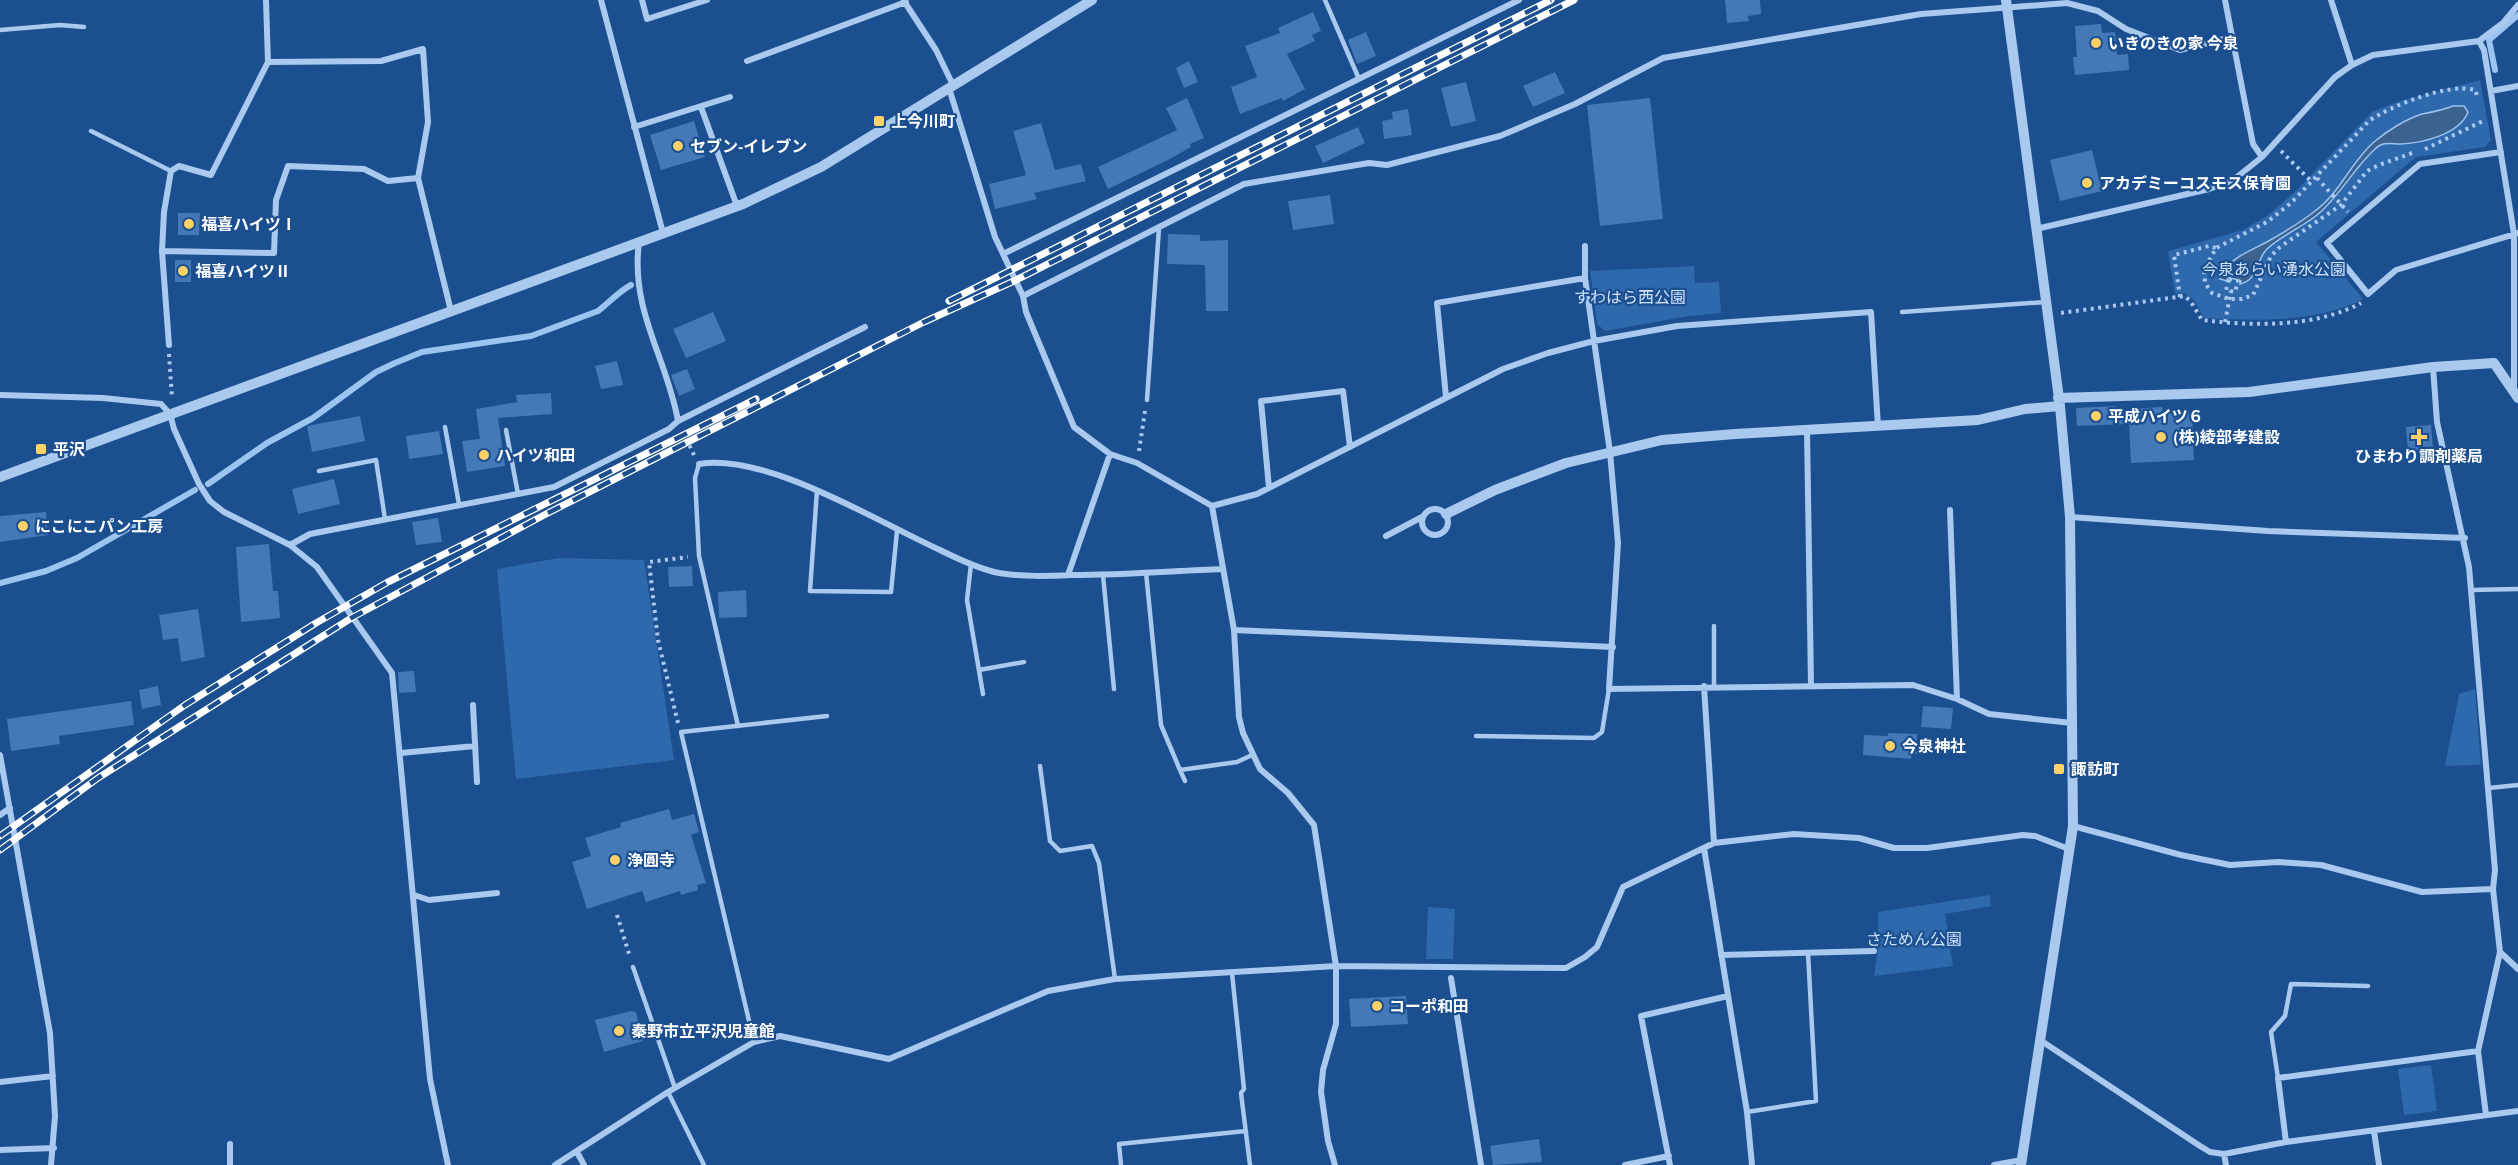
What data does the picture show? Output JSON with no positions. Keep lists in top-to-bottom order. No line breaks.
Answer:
{"parks":["今泉あらい湧水公園","すわはら西公園","さためん公園"],"places":{"other":["いきのきの家 今泉","セブン-イレブン","アカデミーコスモス保育園","福喜ハイツⅠ","福喜ハイツⅡ","平成ハイツ６","(株)綾部孝建設","ハイツ和田","にこにこパン工房","今泉神社","浄圓寺","コーポ和田","秦野市立平沢児童館"],"transit":["上今川町","平沢","諏訪町"],"health":["ひまわり調剤薬局"]}}
